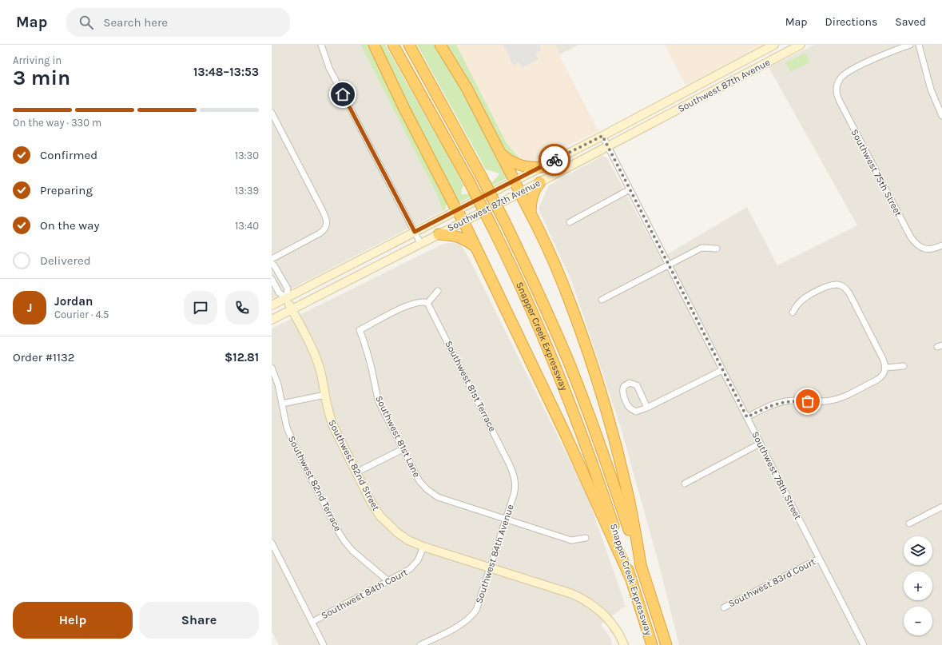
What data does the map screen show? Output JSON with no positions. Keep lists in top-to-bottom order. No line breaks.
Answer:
{"streets":{"highway":["Snapper Creek Expressway"],"main road":["Southwest 87th Avenue","Southwest 82nd Street"],"street":["Southwest 75th Street","Southwest 81st Terrace","Southwest 81st Lane","Southwest 78th Street","Southwest 82nd Terrace","Southwest 84th Avenue","Southwest 83rd Court","Southwest 84th Court"]},"crossings":[["Southwest 87th Avenue","Southwest 82nd Street"],["Southwest 87th Avenue","Southwest 78th Street"],["Southwest 81st Terrace","Southwest 81st Lane"],["Southwest 81st Terrace","Southwest 84th Avenue"],["Southwest 81st Lane","Southwest 84th Avenue"],["Southwest 82nd Street","Southwest 84th Avenue"],["Southwest 82nd Street","Southwest 84th Court"],["Southwest 78th Street","Southwest 83rd Court"],["Southwest 82nd Terrace","Southwest 84th Court"]],"page":{"header":"Map","search":"Search here","nav":["Map","Directions","Saved"],"heading":["3 min","Arriving in","13:48–13:53"],"panel":["Jordan","Courier · 4.5","Order #1132","$12.81"],"bar":"On the way · 330 m","list":[["Confirmed","13:30"],["Preparing","13:39"],["On the way","13:40"],"Delivered"],"round":"J","map_buttons":["+","−"],"buttons":["Help","Share"]}}
